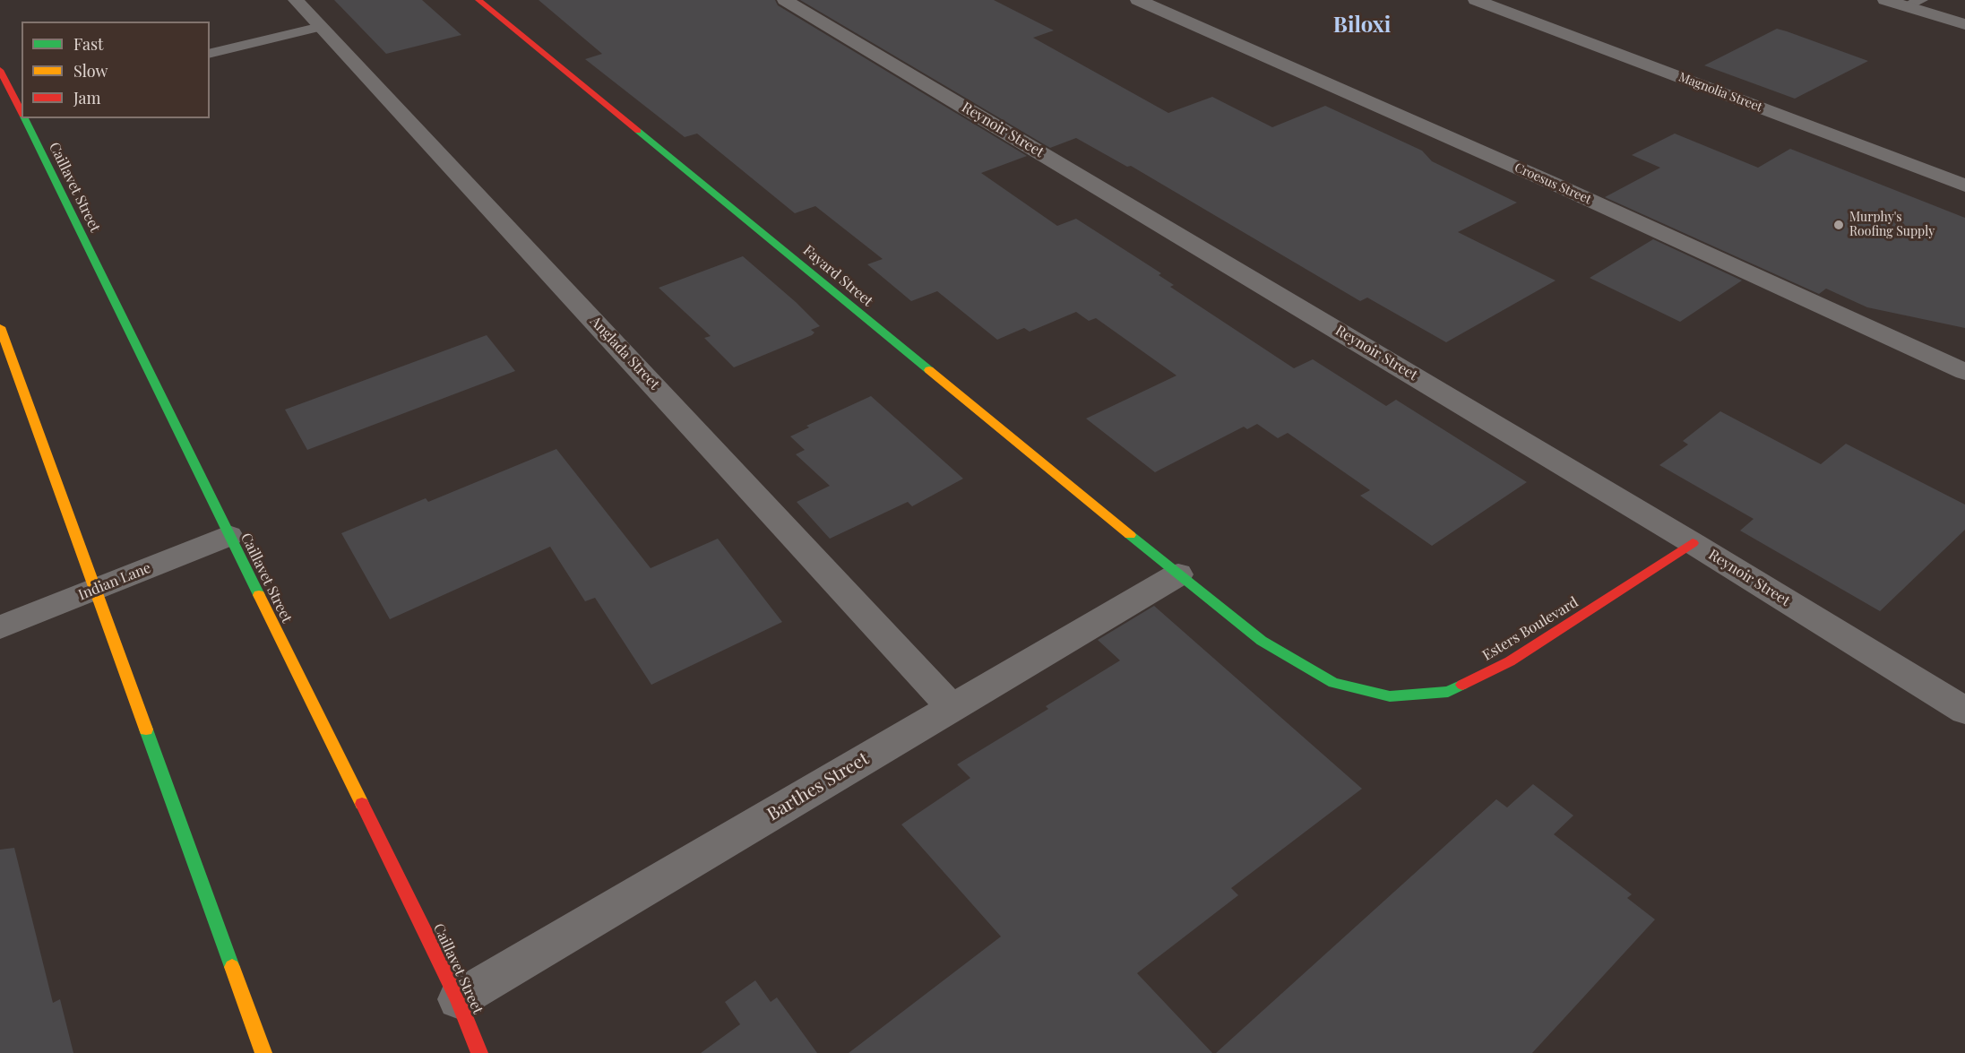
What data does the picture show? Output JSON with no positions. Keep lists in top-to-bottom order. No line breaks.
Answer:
{"streets":{"main road":["Caillavet Street","Fayard Street","Esters Boulevard"],"street":["Magnolia Street","Reynoir Street","Croesus Street","Anglada Street","Indian Lane","Barthes Street"]},"crossings":[["Reynoir Street","Esters Boulevard"],["Caillavet Street","Indian Lane"],["Caillavet Street","Barthes Street"],["Fayard Street","Esters Boulevard"],["Fayard Street","Barthes Street"],["Anglada Street","Barthes Street"],["Esters Boulevard","Barthes Street"]],"districts":["Biloxi"],"places":["Murphy's Roofing Supply"],"legend":["Fast","Slow","Jam"]}
